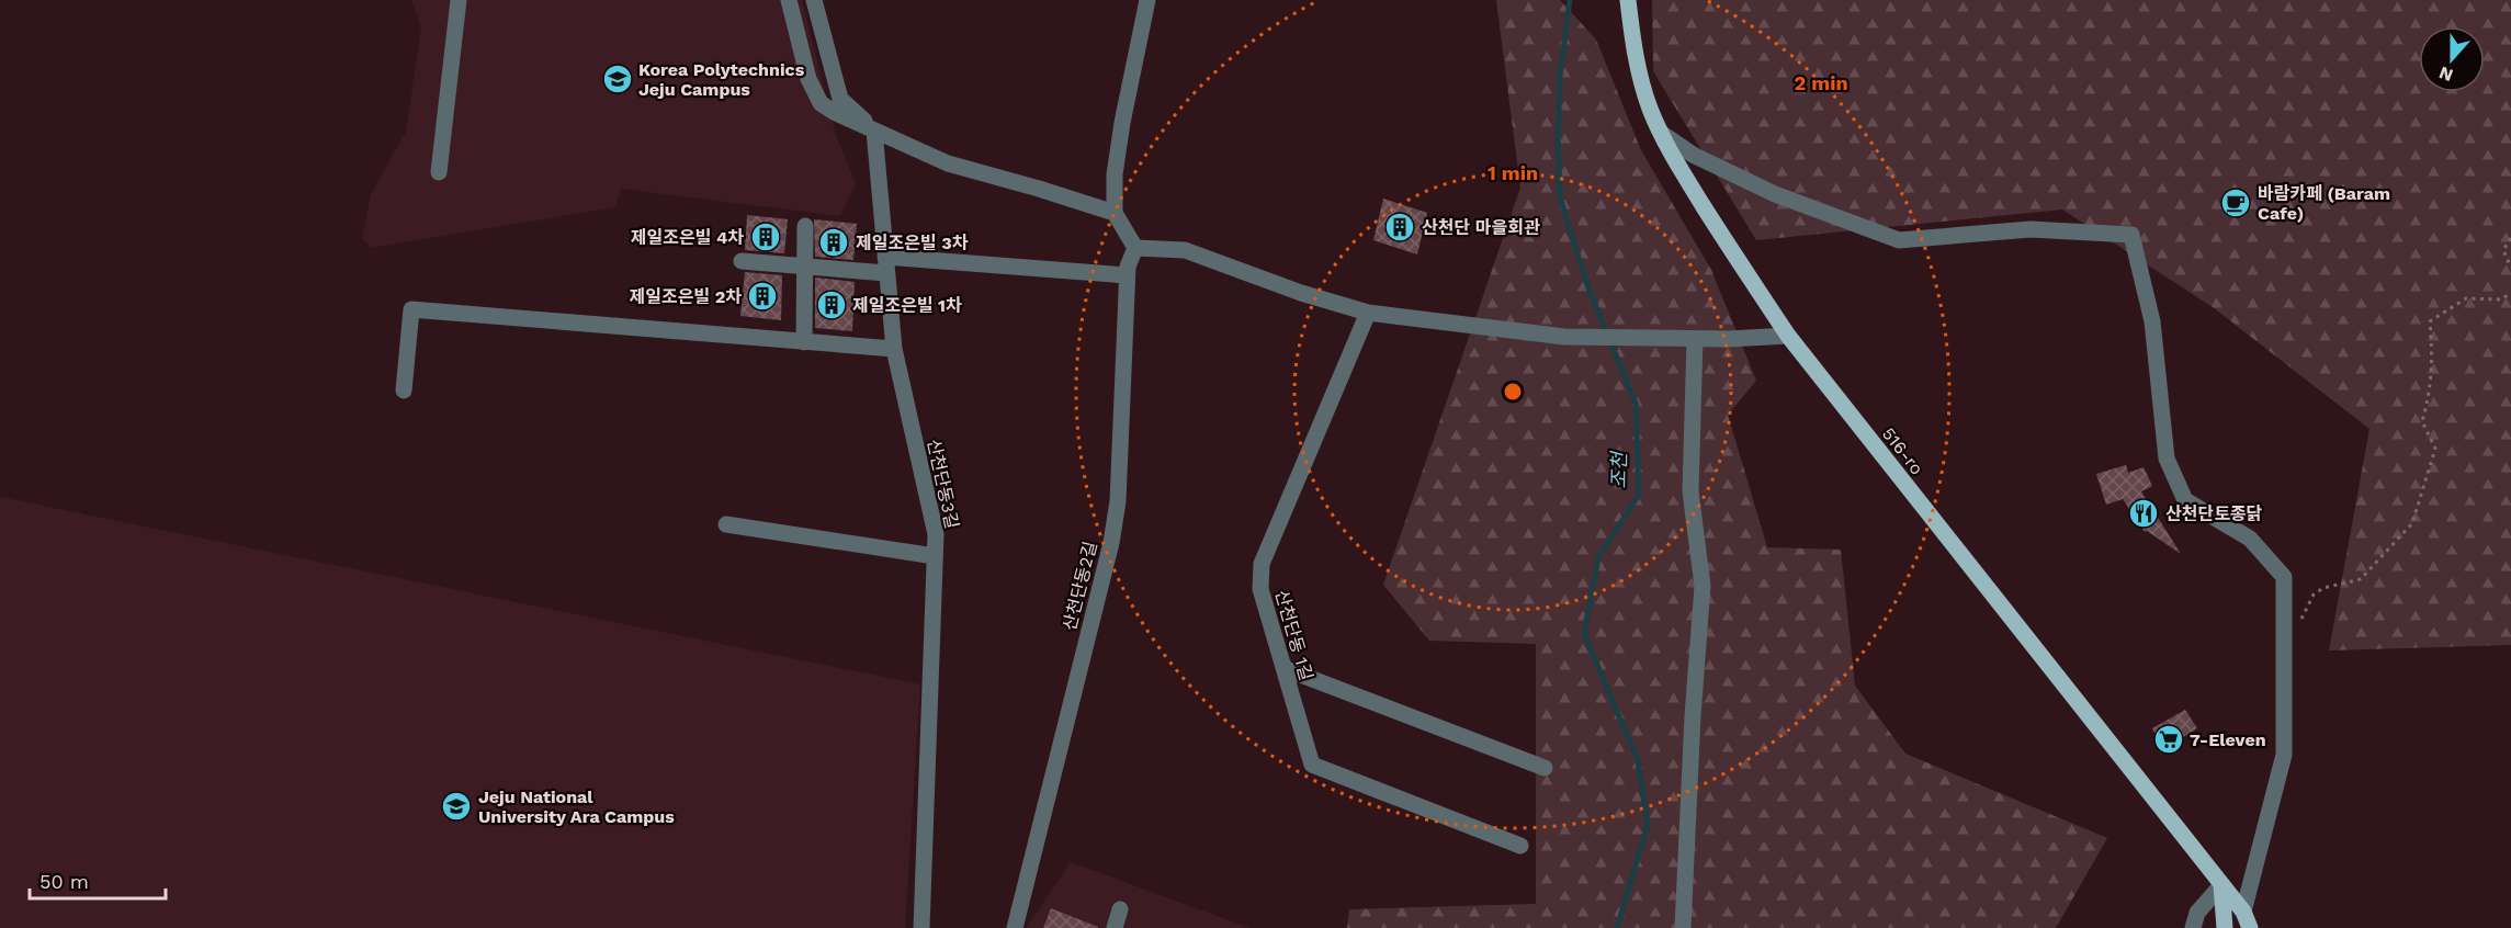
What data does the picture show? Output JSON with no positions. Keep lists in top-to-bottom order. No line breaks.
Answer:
{"streets":{"main road":["516-ro"],"street":["산천단동3길","산천단동2길","산천단동 1길"]},"water":["조천"],"places":{"school or university":["Korea Polytechnics Jeju Campus","Jeju National University Ara Campus"],"cafe":["바람카페 (Baram Cafe)"],"building":["산천단 마을회관","제일조은빌 4차","제일조은빌 3차","제일조은빌 2차","제일조은빌 1차"],"restaurant":["산천단토종닭"],"supermarket":["7-Eleven"]},"scale_bar":"50 m","north":"bottom","rings":["2 min","1 min"]}
